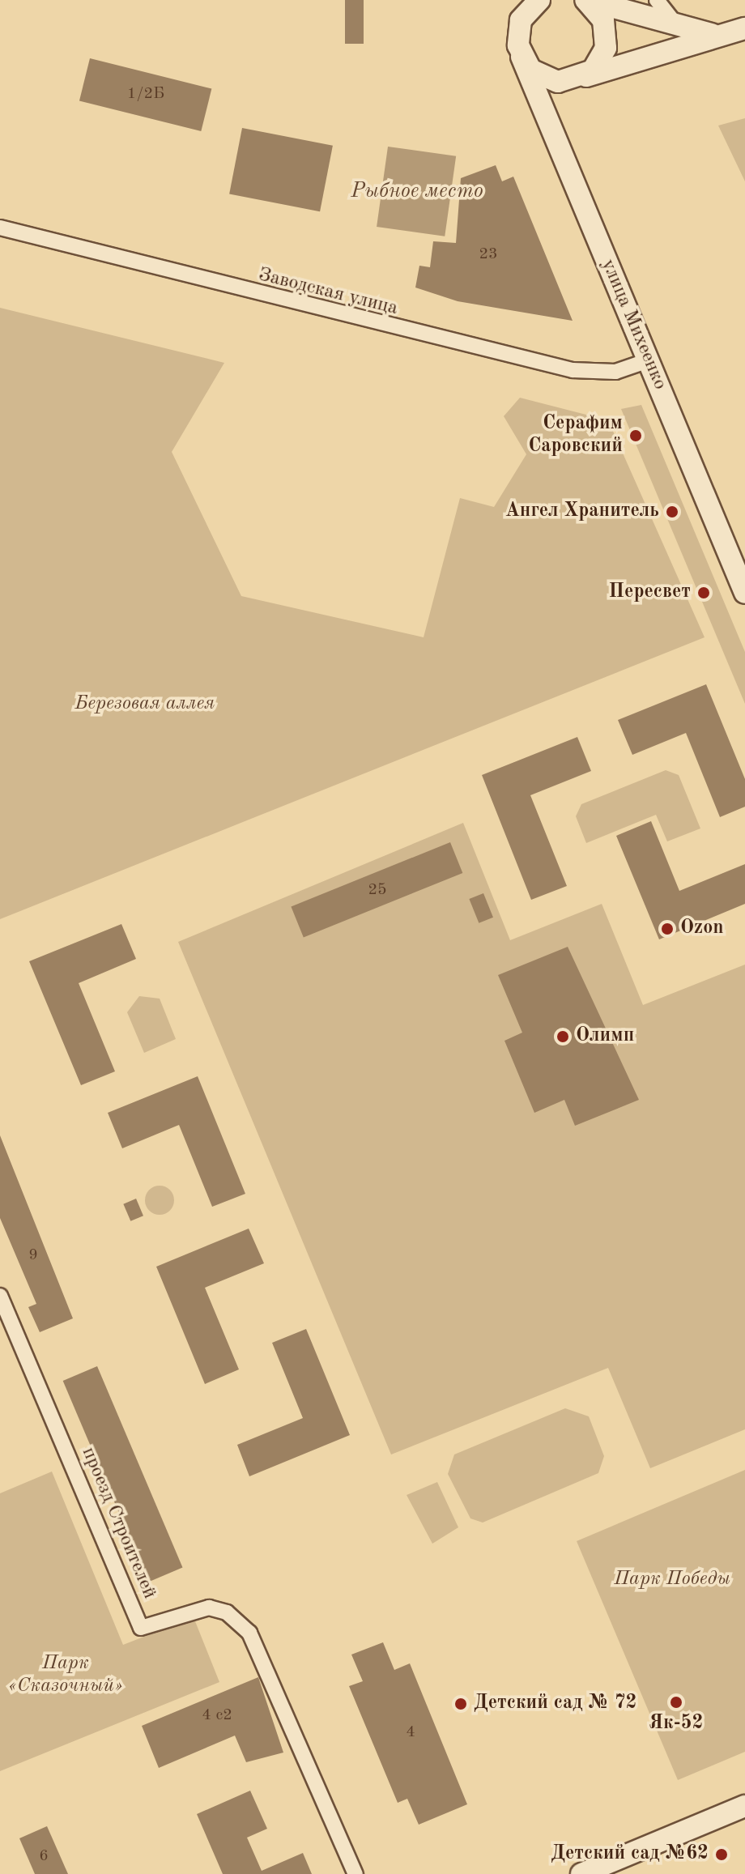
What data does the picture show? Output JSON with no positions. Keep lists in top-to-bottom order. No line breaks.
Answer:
{"streets":{"street":["Заводская улица","улица Михеенко","проезд Строителей"]},"crossings":[["Заводская улица","улица Михеенко"]],"water":["Рыбное место"],"parks":["Березовая аллея","Парк Победы","Парк «Сказочный»"],"places":["Серафим Саровский","Ангел Хранитель","Пересвет","Ozon","Олимп","Як-52","Детский сад № 72","Детский сад №62"],"house_numbers":["1/2Б","23","25","9","4 с2","4","6"]}
